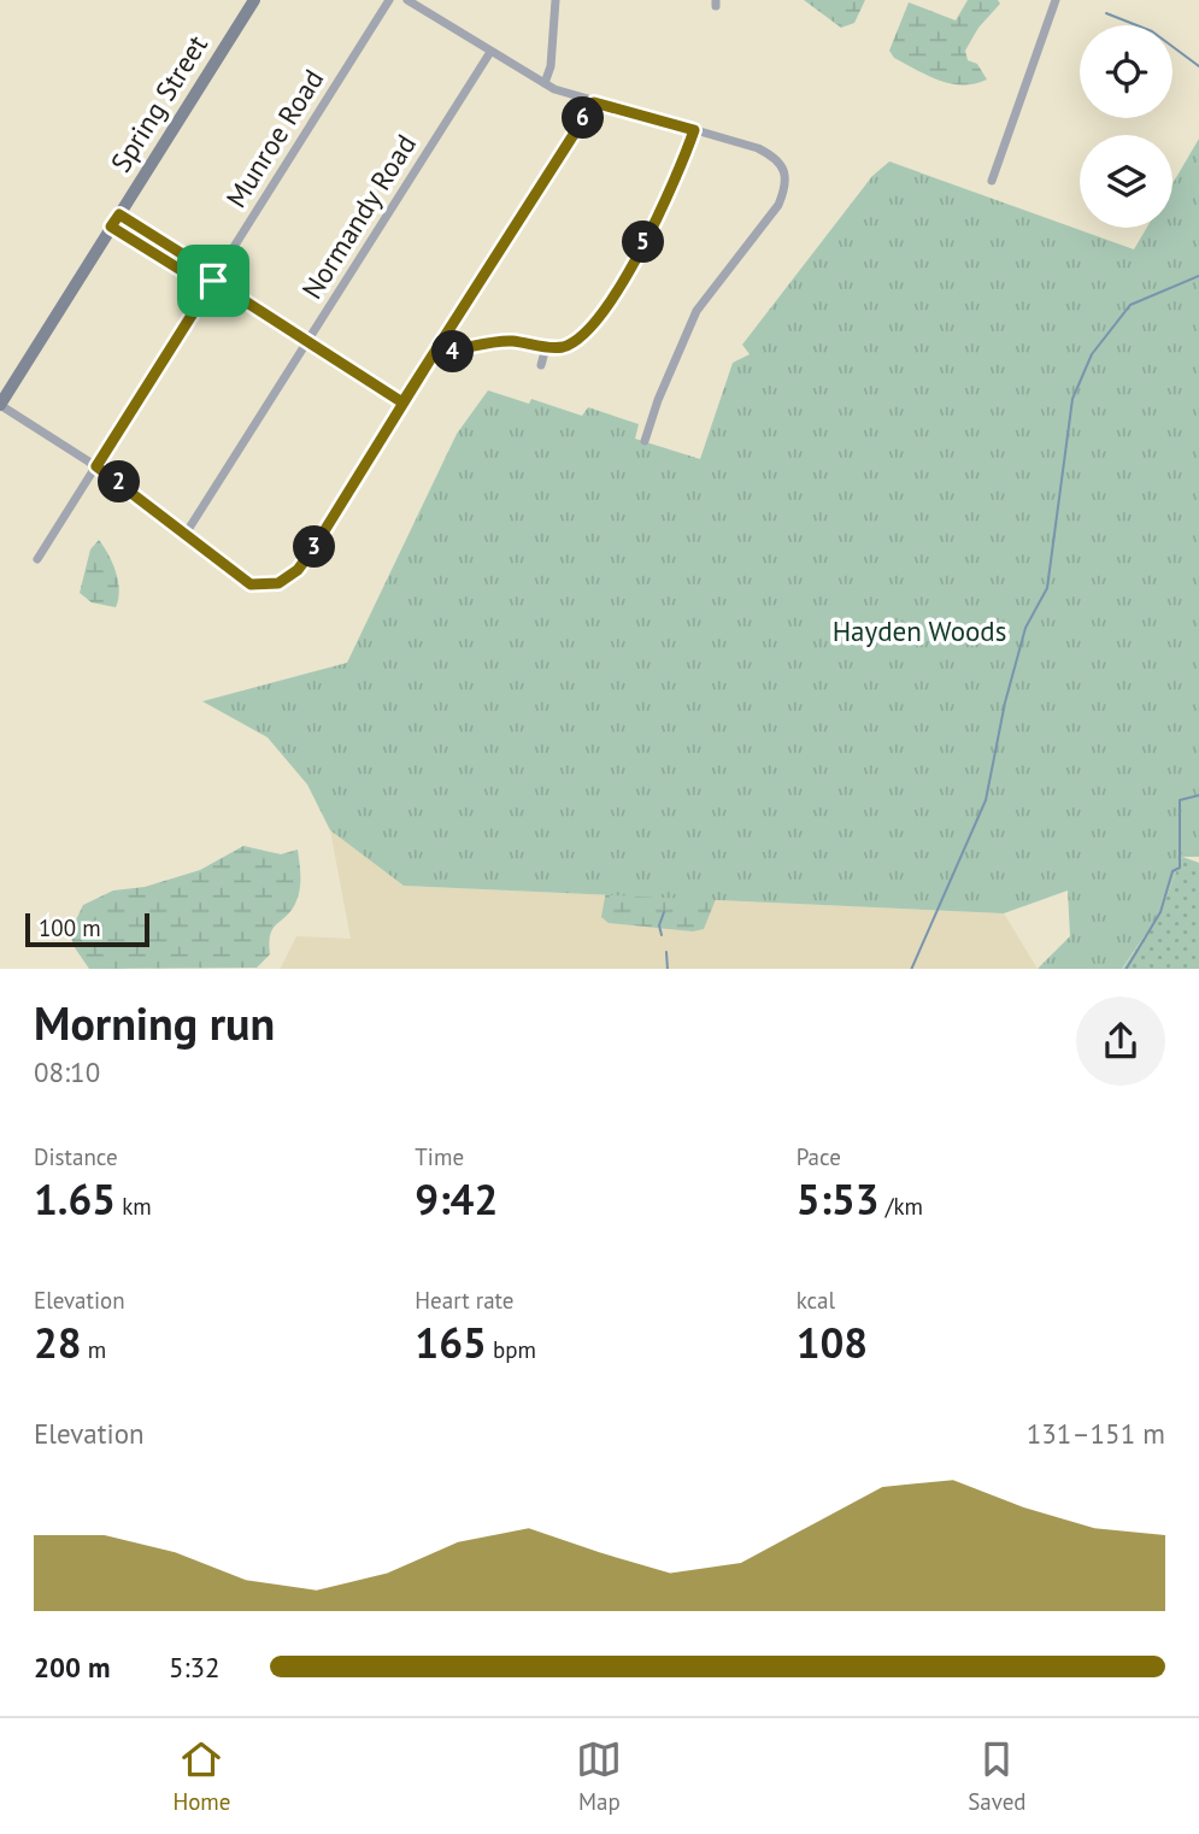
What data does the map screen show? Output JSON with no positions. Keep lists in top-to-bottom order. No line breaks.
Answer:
{"streets":{"main road":["Spring Street"],"street":["Munroe Road","Normandy Road"]},"parks":["Hayden Woods"],"scale_bar":"100 m","page":{"pins":["6","5","4","2","3"],"scale":"100 m","heading":["Morning run","08:10"],"stats":[["Distance","1.65 km"],["Time","9:42"],["Pace","5:53 /km"],["Elevation","28 m"],["Heart rate","165 bpm"],["kcal","108"]],"chart":["Elevation","131–151 m"],"list":[{"name":"200 m","note":"5:32"}],"tabs":["Home","Map","Saved"]}}
